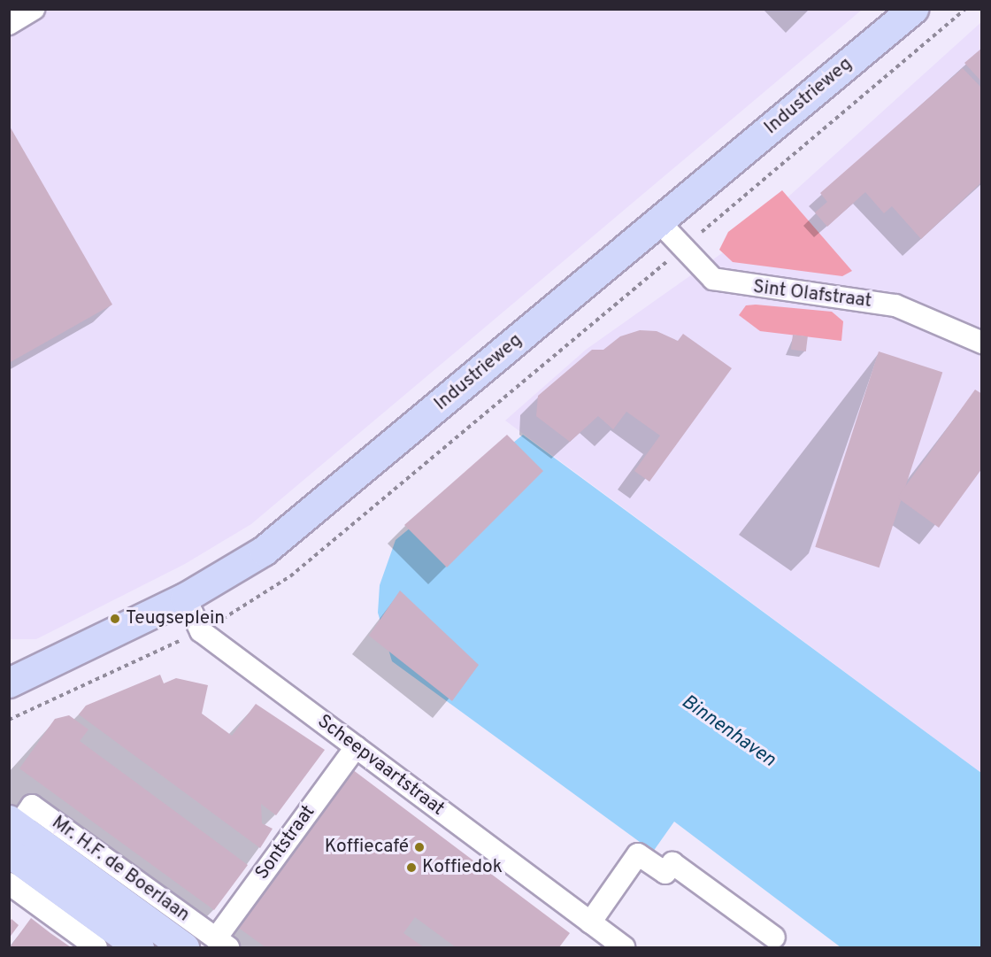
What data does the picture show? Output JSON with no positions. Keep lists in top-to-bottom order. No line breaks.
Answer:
{"streets":{"street":["Industrieweg","Sint Olafstraat","Scheepvaartstraat","Sontstraat","Mr. H.F. de Boerlaan"]},"crossings":[["Industrieweg","Sint Olafstraat"],["Industrieweg","Scheepvaartstraat"],["Scheepvaartstraat","Sontstraat"],["Sontstraat","Mr. H.F. de Boerlaan"]],"water":["Binnenhaven"],"places":["Teugseplein","Koffiecafé","Koffiedok"]}
